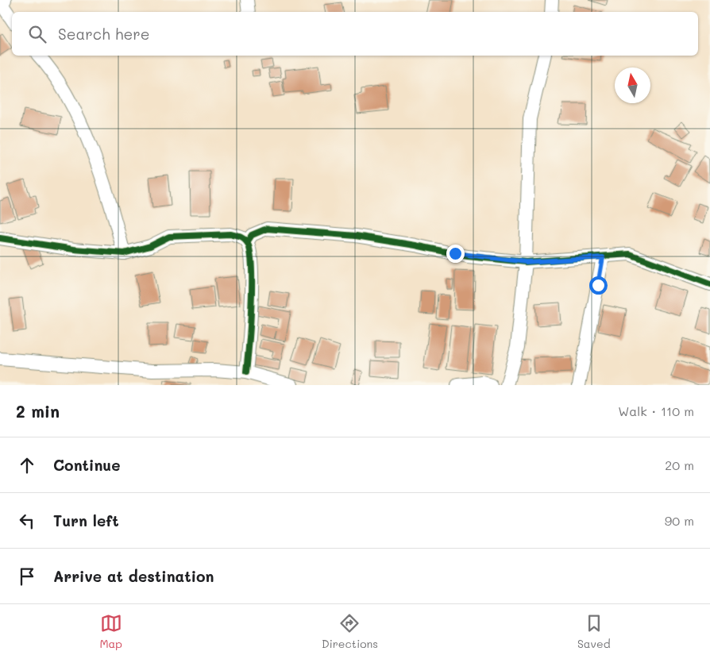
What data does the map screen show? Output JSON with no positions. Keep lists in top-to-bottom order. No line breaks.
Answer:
{"north":"top","page":{"search":"Search here","heading":["2 min","Walk · 110 m"],"list":[["Continue","20 m"],["Turn left","90 m"],"Arrive at destination"],"nav":["Map","Directions","Saved"]}}
